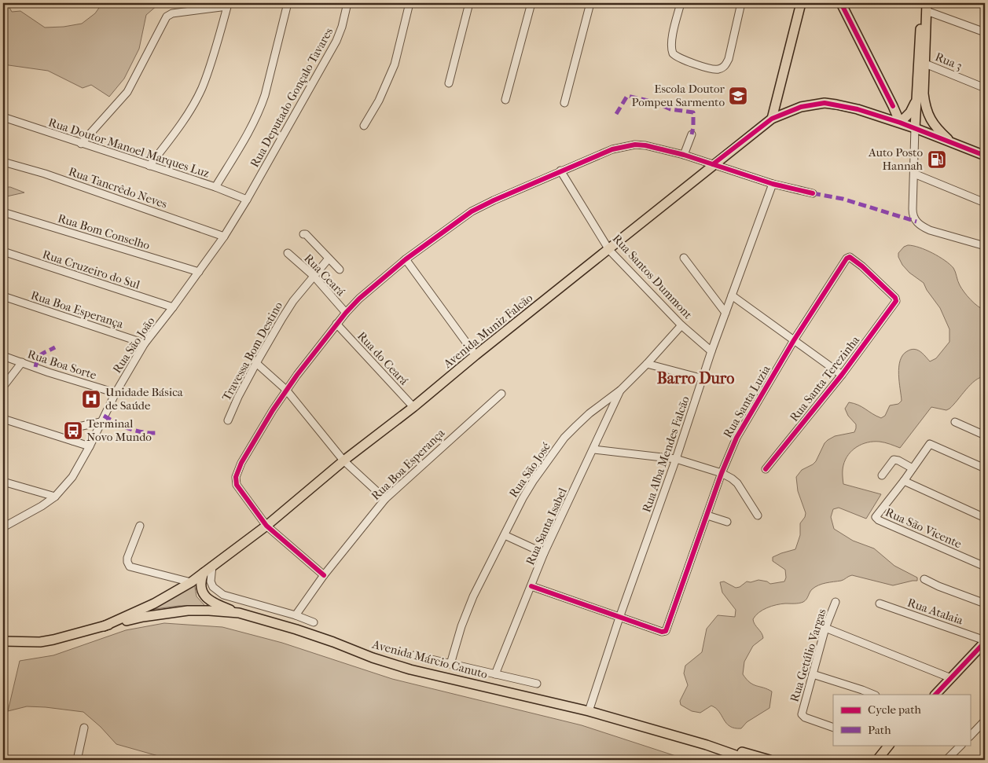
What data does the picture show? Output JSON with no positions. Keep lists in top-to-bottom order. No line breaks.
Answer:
{"streets":{"main road":["Avenida Muniz Falcão","Avenida Márcio Canuto"],"street":["Rua 3","Rua Deputado Gonçalo Tavares","Rua Doutor Manoel Marques Luz","Rua Tancrêdo Neves","Rua Bom Conselho","Rua Cruzeiro do Sul","Rua Ceará","Rua Santos Dummont","Rua Boa Esperança","Rua São João","Travessa Bom Destino","Rua do Ceará","Rua Boa Sorte","Rua Santa Terezinha","Rua Santa Luzia","Rua Alba Mendes Falcão","Rua São José","Rua Santa Isabel","Rua São Vicente","Rua Atalaia","Rua Getúlio Vargas"]},"crossings":[["Rua Deputado Gonçalo Tavares","Rua Doutor Manoel Marques Luz"],["Rua Deputado Gonçalo Tavares","Rua São João"],["Rua Doutor Manoel Marques Luz","Rua São João"],["Rua Tancrêdo Neves","Rua São João"],["Rua Bom Conselho","Rua São João"],["Rua Cruzeiro do Sul","Rua São João"],["Rua Ceará","Travessa Bom Destino"],["Rua Santos Dummont","Avenida Muniz Falcão"],["Rua Santos Dummont","Rua Alba Mendes Falcão"],["Rua Santos Dummont","Rua São José"],["Rua Boa Esperança","Rua São João"],["Avenida Muniz Falcão","Rua do Ceará"],["Avenida Muniz Falcão","Avenida Márcio Canuto"],["Rua São João","Rua Boa Sorte"],["Rua Santa Terezinha","Rua Santa Luzia"],["Rua Santa Luzia","Rua Alba Mendes Falcão"],["Rua Alba Mendes Falcão","Avenida Márcio Canuto"],["Rua São José","Rua Santa Isabel"]],"districts":["Barro Duro"],"places":{"school or university":["Escola Doutor Pompeu Sarmento"],"fuel station":["Auto Posto Hannah"],"hospital":["Unidade Básica de Saúde"],"bus stop":["Terminal Novo Mundo"]},"legend":["Cycle path","Path"]}
